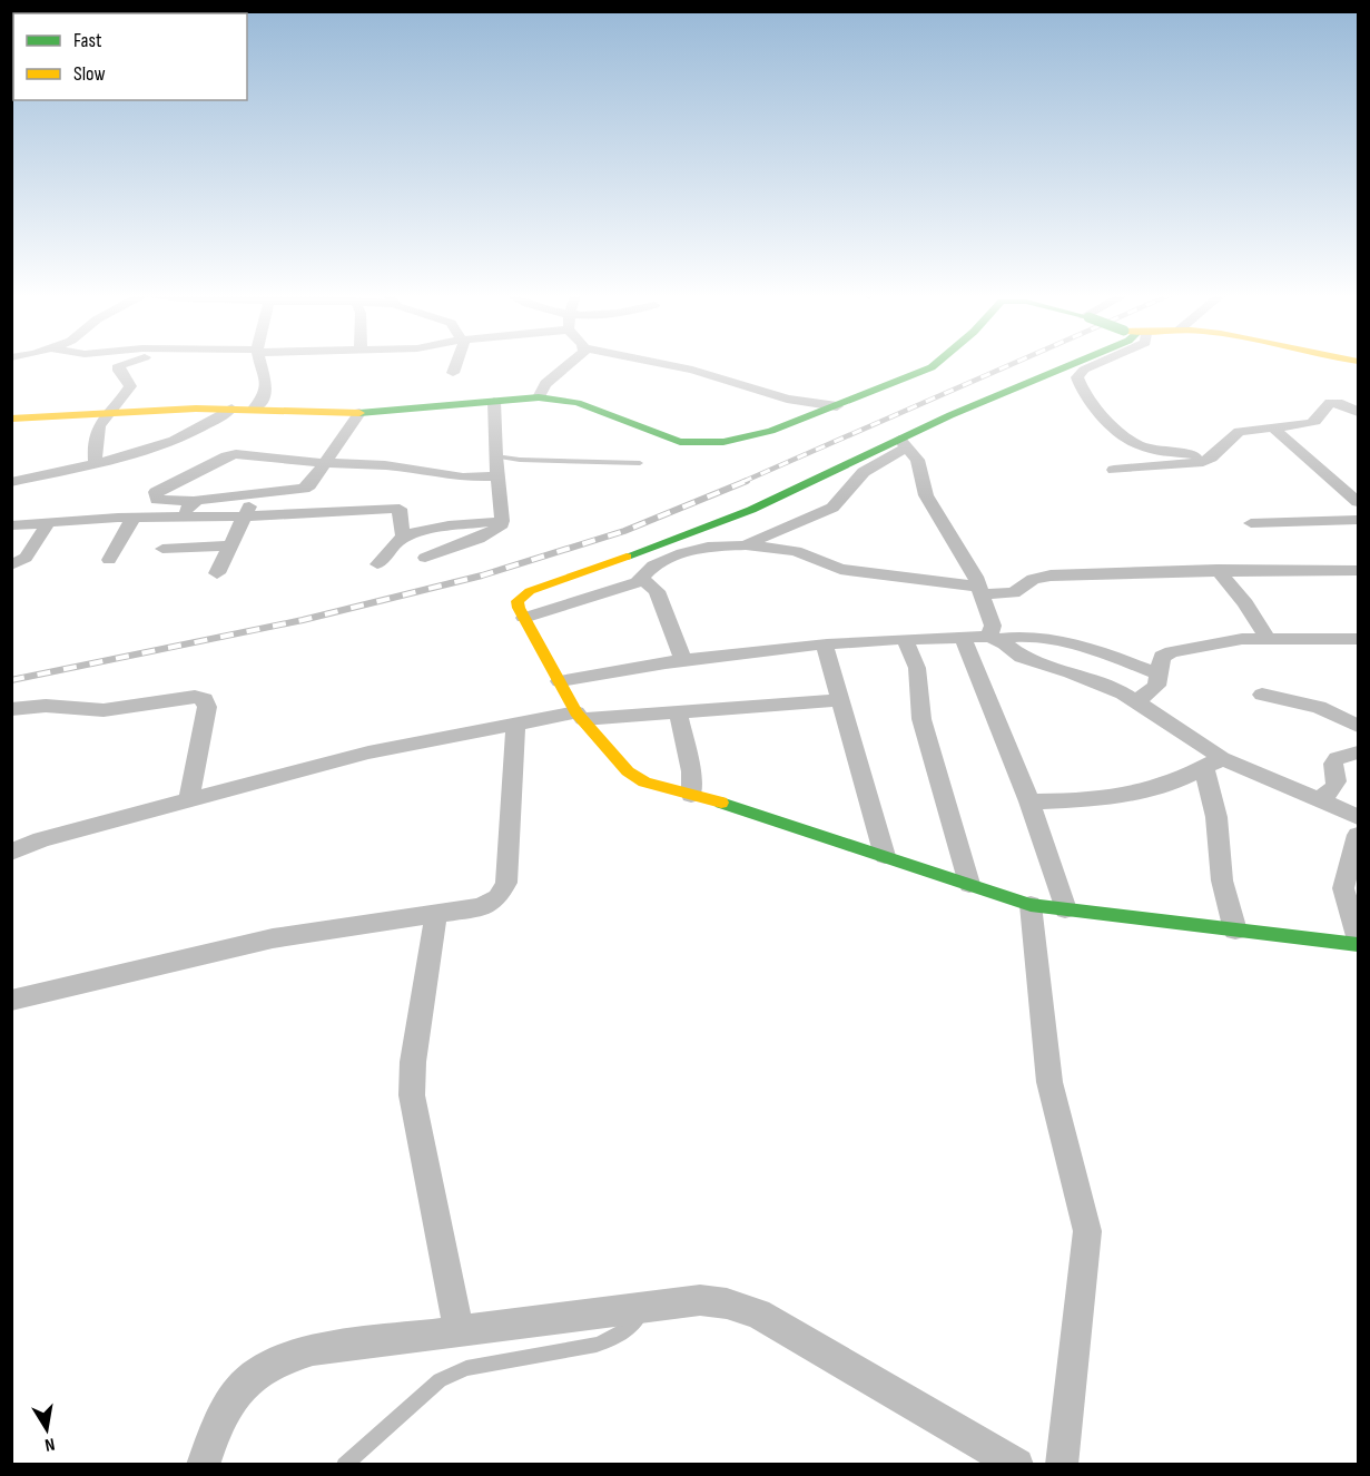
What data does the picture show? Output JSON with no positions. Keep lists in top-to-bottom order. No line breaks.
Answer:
{"legend":["Fast","Slow"],"north":"bottom"}
